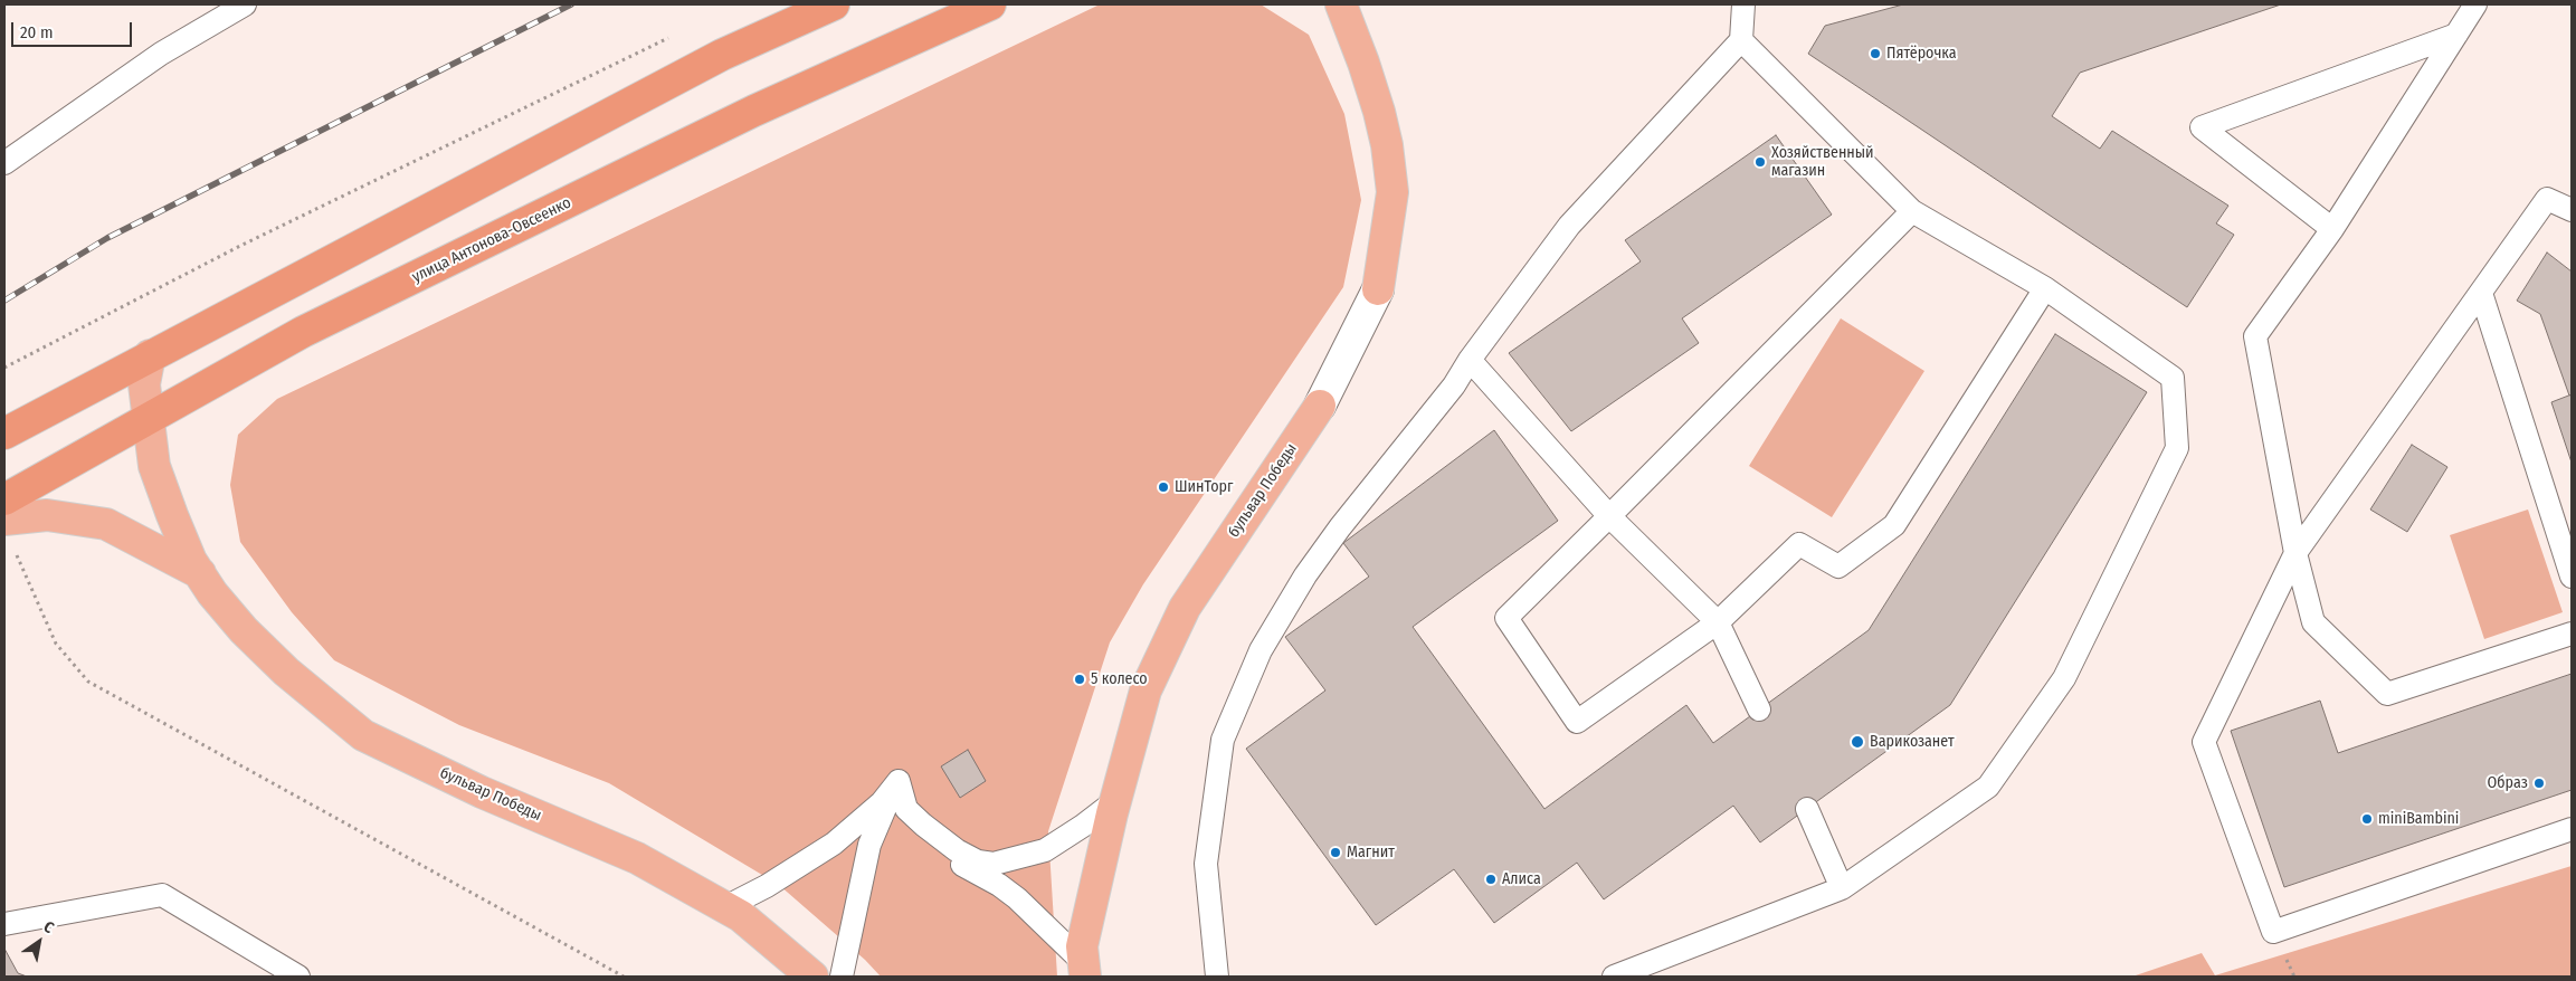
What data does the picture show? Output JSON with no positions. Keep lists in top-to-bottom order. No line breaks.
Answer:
{"streets":{"highway":["улица Антонова-Овсеенко"],"main road":["бульвар Победы"]},"crossings":[["улица Антонова-Овсеенко","бульвар Победы"]],"places":["Пятёрочка","Хозяйственный магазин","ШинТорг","5 колесо","Варикозанет","Образ","miniBambini","Магнит","Алиса"],"scale_bar":"20 m","north":"top right"}
